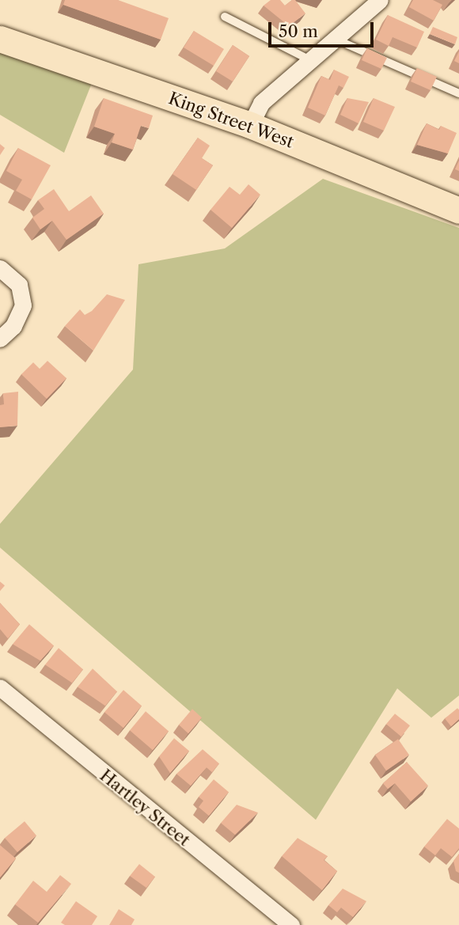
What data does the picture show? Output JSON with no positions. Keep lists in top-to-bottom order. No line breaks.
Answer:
{"streets":{"main road":["King Street West"],"street":["Hartley Street"]},"scale_bar":"50 m"}
